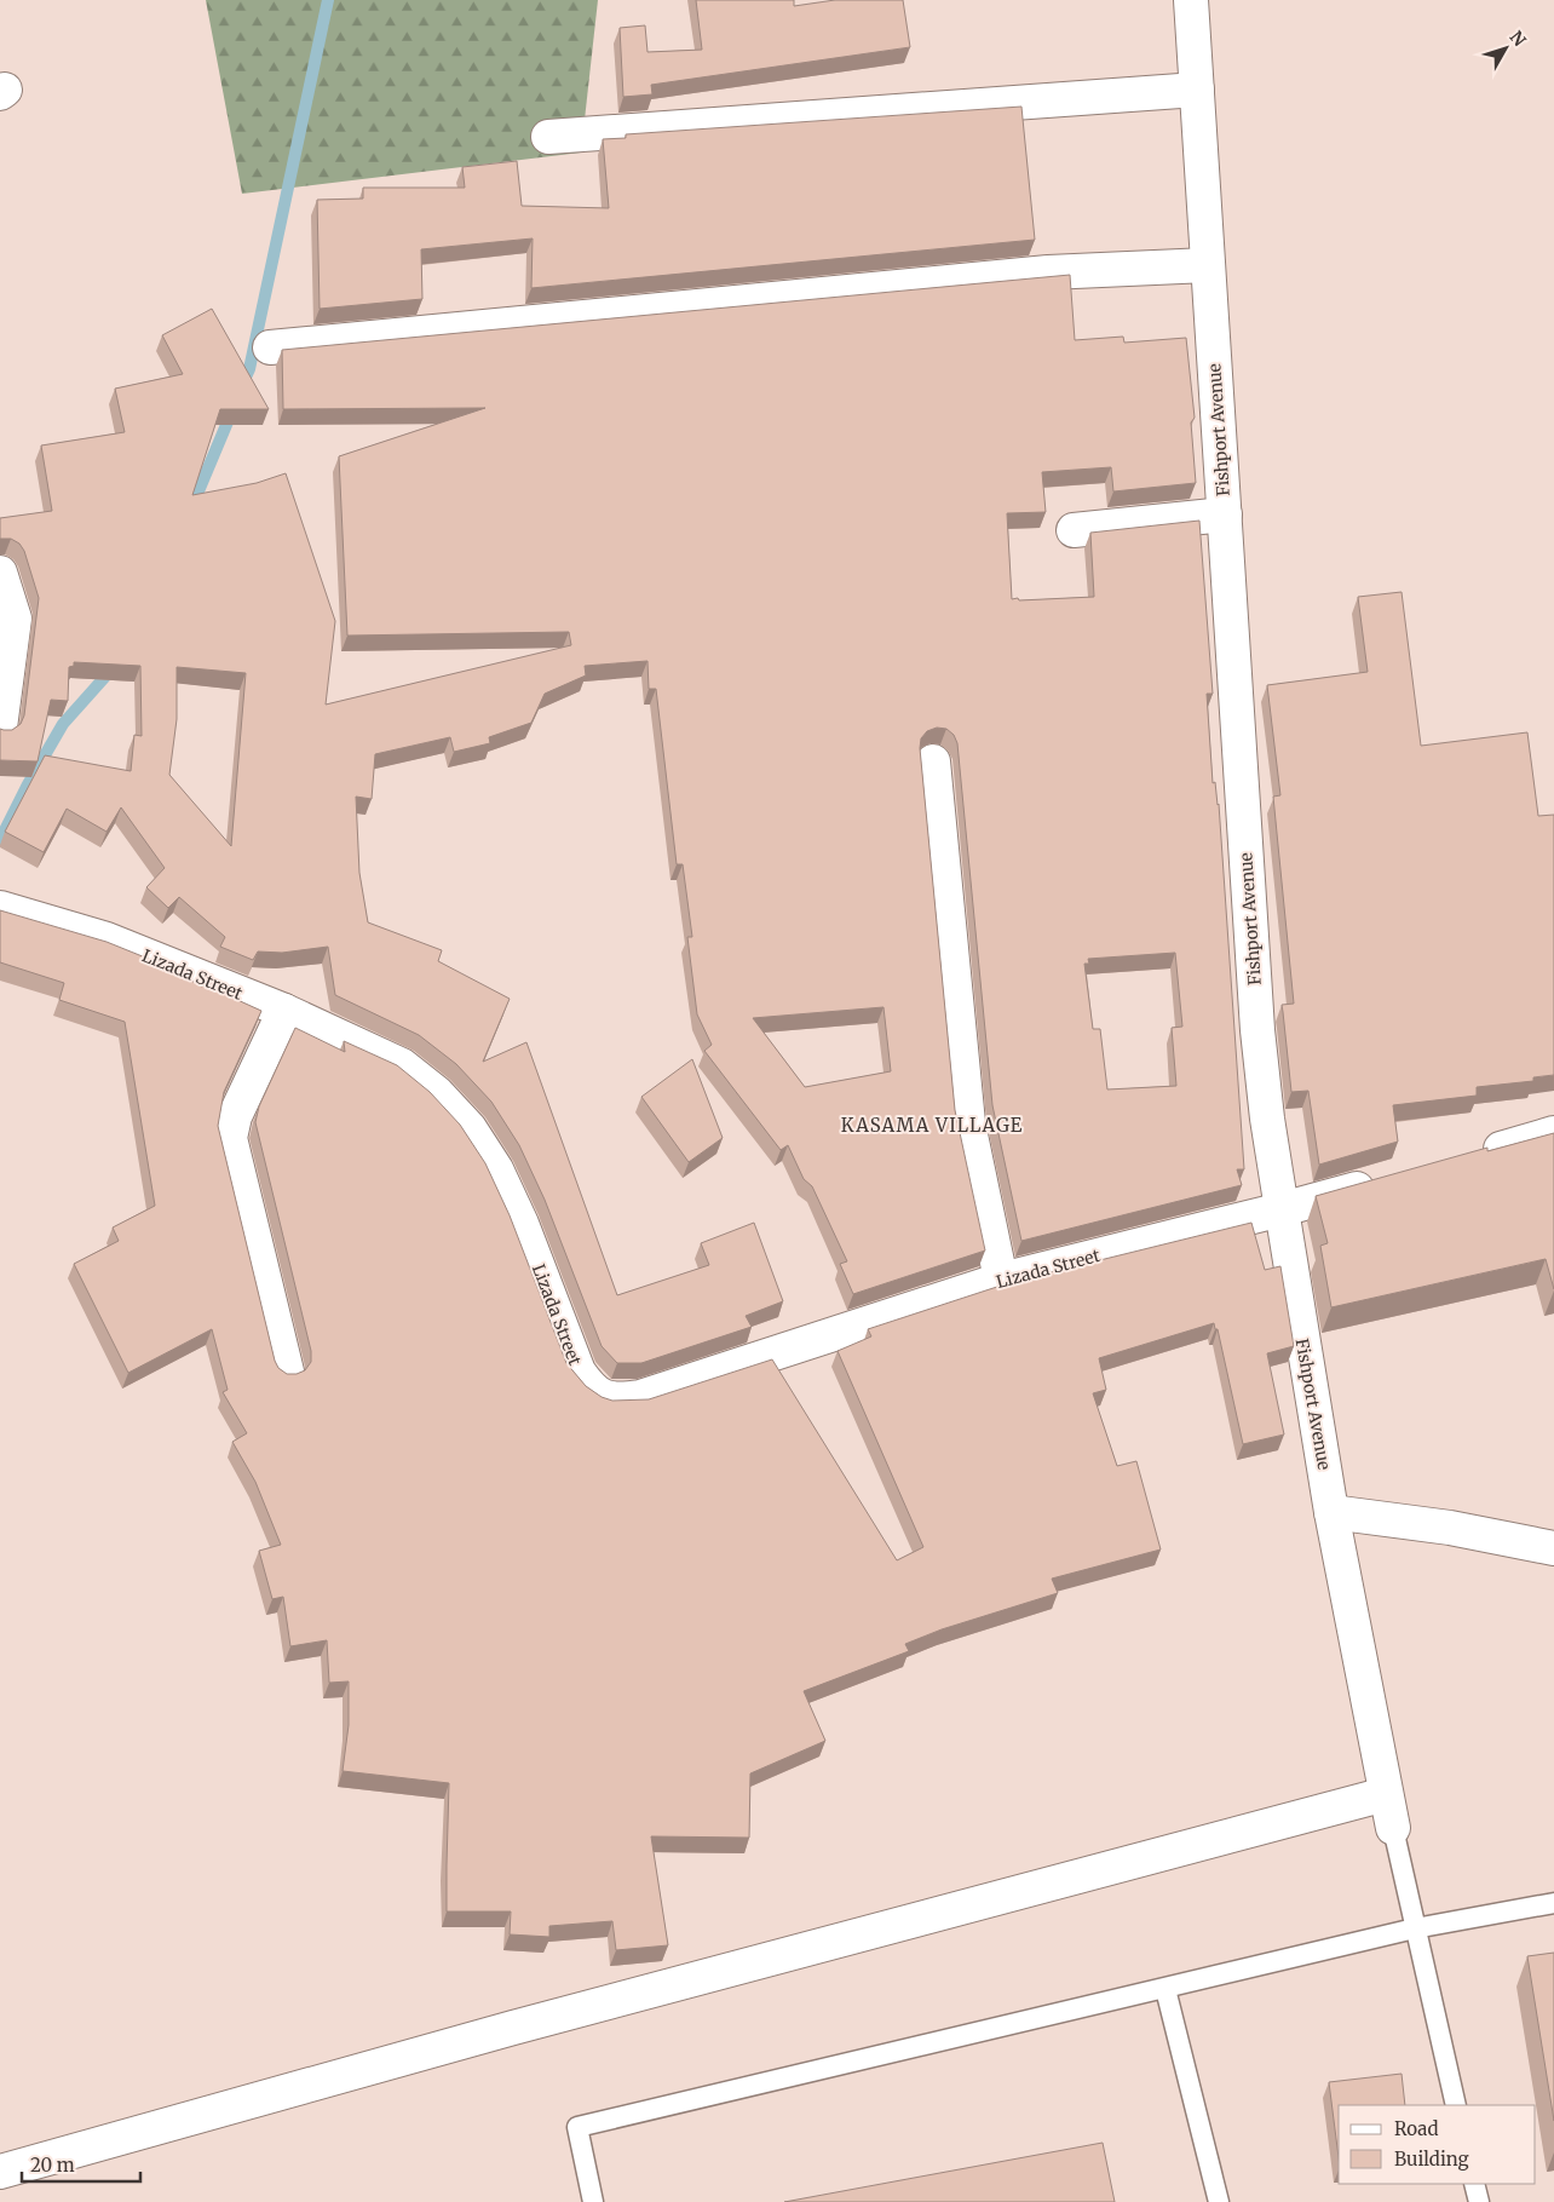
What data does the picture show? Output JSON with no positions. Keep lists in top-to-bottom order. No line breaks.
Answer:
{"streets":{"street":["Fishport Avenue","Lizada Street"]},"crossings":[["Fishport Avenue","Lizada Street"]],"districts":["KASAMA VILLAGE"],"legend":["Road","Building"],"scale_bar":"20 m","north":"top right"}
